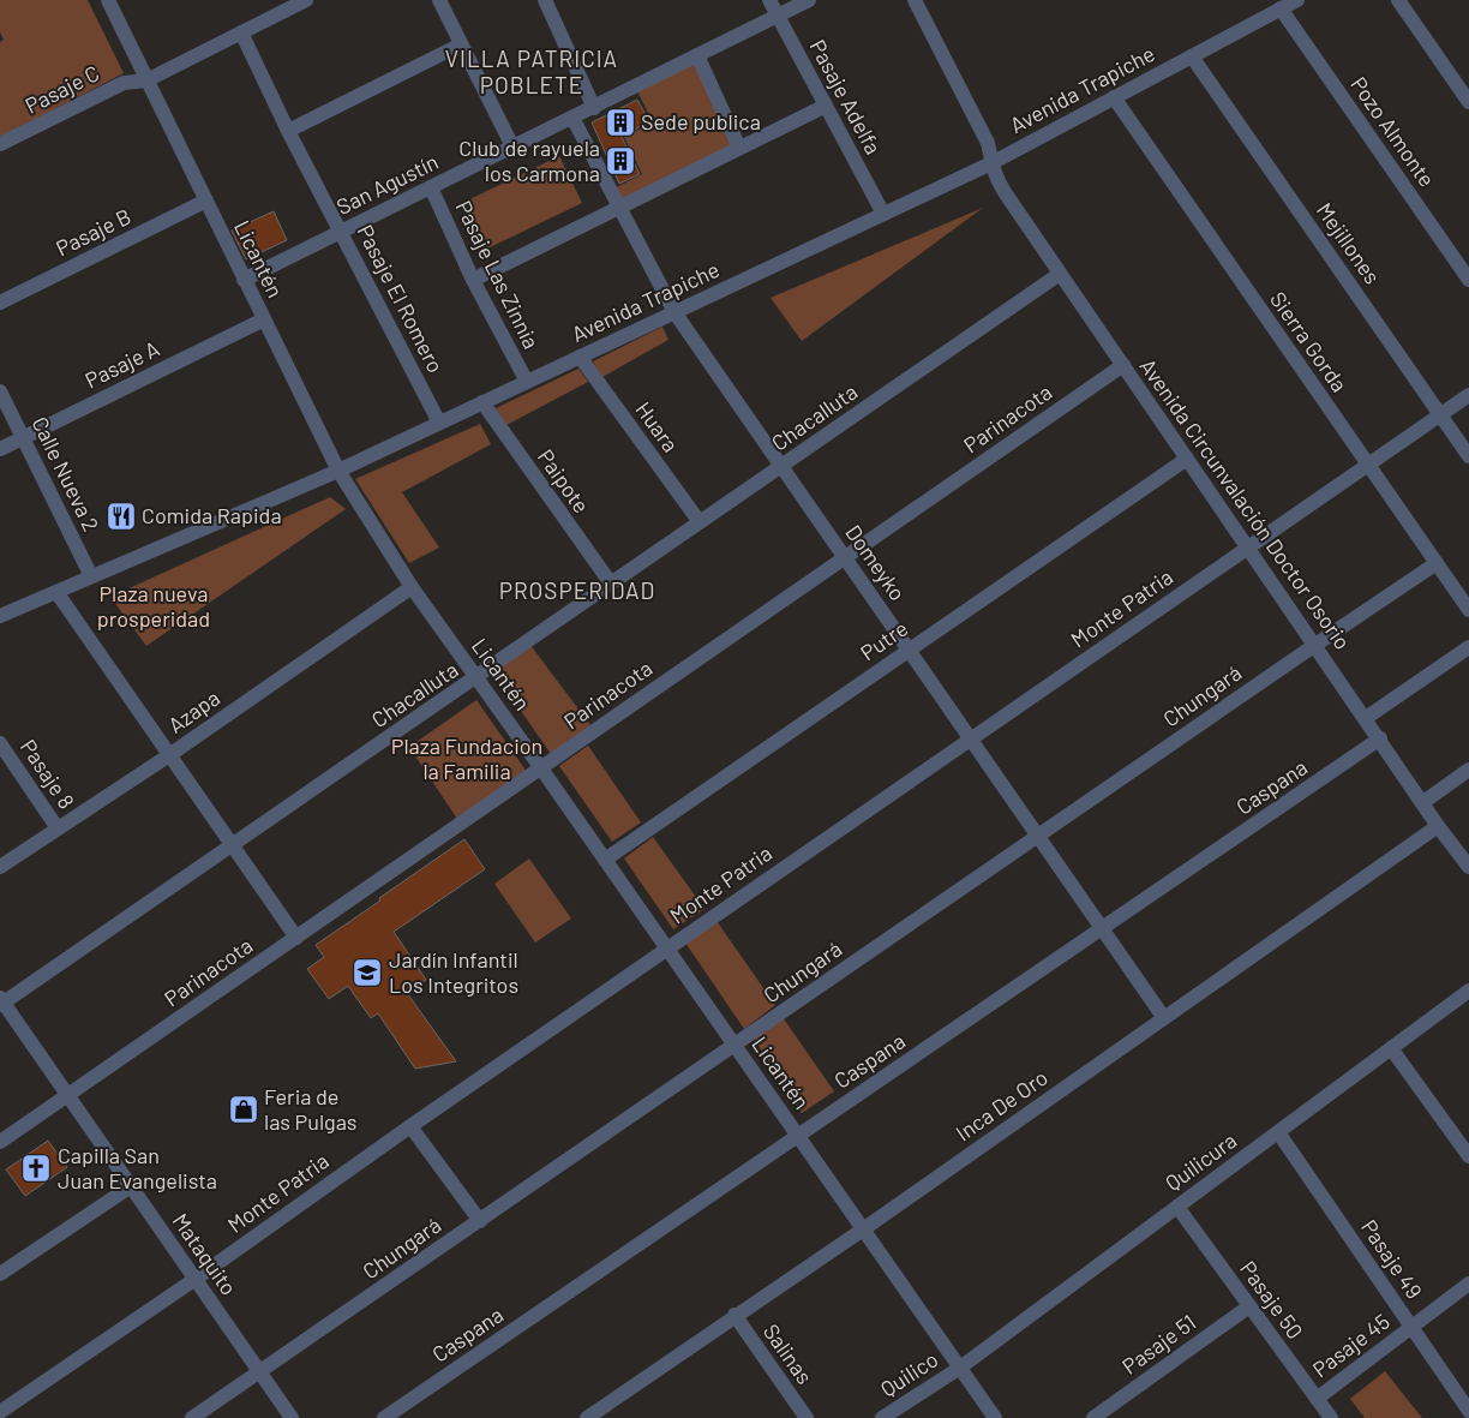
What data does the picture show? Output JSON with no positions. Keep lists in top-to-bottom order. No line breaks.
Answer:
{"streets":{"street":["Pasaje C","Avenida Trapiche","Pasaje Adelfa","Pozo Almonte","San Agustín","Pasaje B","Mejillones","Licantén","Pasaje Las Zinnia","Pasaje El Romero","Sierra Gorda","Pasaje A","Chacalluta","Parinacota","Huara","Calle Nueva 2","Paipote","Avenida Circunvalación Doctor Osorio","Domeyko","Monte Patria","Putre","Chungará","Azapa","Pasaje 8","Caspana","Inca De Oro","Quilicura","Mataquito","Pasaje 49","Pasaje 50","Pasaje 51","Pasaje 45","Salinas","Quilico"]},"crossings":[["Pasaje C","Licantén"],["Pasaje C","Pasaje El Romero"],["Avenida Trapiche","Pasaje Adelfa"],["Avenida Trapiche","Pozo Almonte"],["Avenida Trapiche","Mejillones"],["Avenida Trapiche","Licantén"],["Avenida Trapiche","Pasaje Las Zinnia"],["Avenida Trapiche","Pasaje El Romero"],["Avenida Trapiche","Sierra Gorda"],["Avenida Trapiche","Huara"],["Avenida Trapiche","Calle Nueva 2"],["Avenida Trapiche","Paipote"],["Avenida Trapiche","Avenida Circunvalación Doctor Osorio"],["Avenida Trapiche","Domeyko"],["Pasaje Adelfa","San Agustín"],["San Agustín","Licantén"],["San Agustín","Pasaje Las Zinnia"],["San Agustín","Pasaje El Romero"],["San Agustín","Domeyko"],["Pasaje B","Licantén"],["Mejillones","Monte Patria"],["Licantén","Pasaje A"],["Licantén","Chacalluta"],["Licantén","Parinacota"],["Licantén","Monte Patria"],["Licantén","Putre"],["Licantén","Chungará"],["Licantén","Azapa"],["Licantén","Caspana"],["Licantén","Inca De Oro"],["Licantén","Quilicura"],["Licantén","Quilico"],["Sierra Gorda","Monte Patria"],["Sierra Gorda","Chungará"],["Pasaje A","Calle Nueva 2"],["Chacalluta","Huara"],["Chacalluta","Paipote"],["Chacalluta","Avenida Circunvalación Doctor Osorio"],["Chacalluta","Domeyko"],["Chacalluta","Mataquito"],["Parinacota","Avenida Circunvalación Doctor Osorio"],["Parinacota","Domeyko"],["Parinacota","Mataquito"],["Avenida Circunvalación Doctor Osorio","Monte Patria"],["Avenida Circunvalación Doctor Osorio","Putre"],["Avenida Circunvalación Doctor Osorio","Chungará"],["Avenida Circunvalación Doctor Osorio","Caspana"],["Avenida Circunvalación Doctor Osorio","Inca De Oro"],["Domeyko","Monte Patria"],["Domeyko","Putre"],["Domeyko","Chungará"],["Domeyko","Caspana"],["Domeyko","Inca De Oro"],["Monte Patria","Mataquito"],["Chungará","Mataquito"],["Azapa","Pasaje 8"],["Inca De Oro","Salinas"],["Quilicura","Pasaje 49"],["Quilicura","Pasaje 50"],["Quilicura","Quilico"],["Pasaje 49","Pasaje 45"],["Pasaje 50","Pasaje 51"],["Pasaje 50","Pasaje 45"]],"districts":["VILLA PATRICIA POBLETE","PROSPERIDAD"],"parks":["Plaza nueva prosperidad","Plaza Fundacion la Familia"],"places":{"building":["Sede publica","Club de rayuela los Carmona"],"restaurant":["Comida Rapida"],"school or university":["Jardín Infantil Los Integritos"],"shop":["Feria de las Pulgas"],"church":["Capilla San Juan Evangelista"]}}
